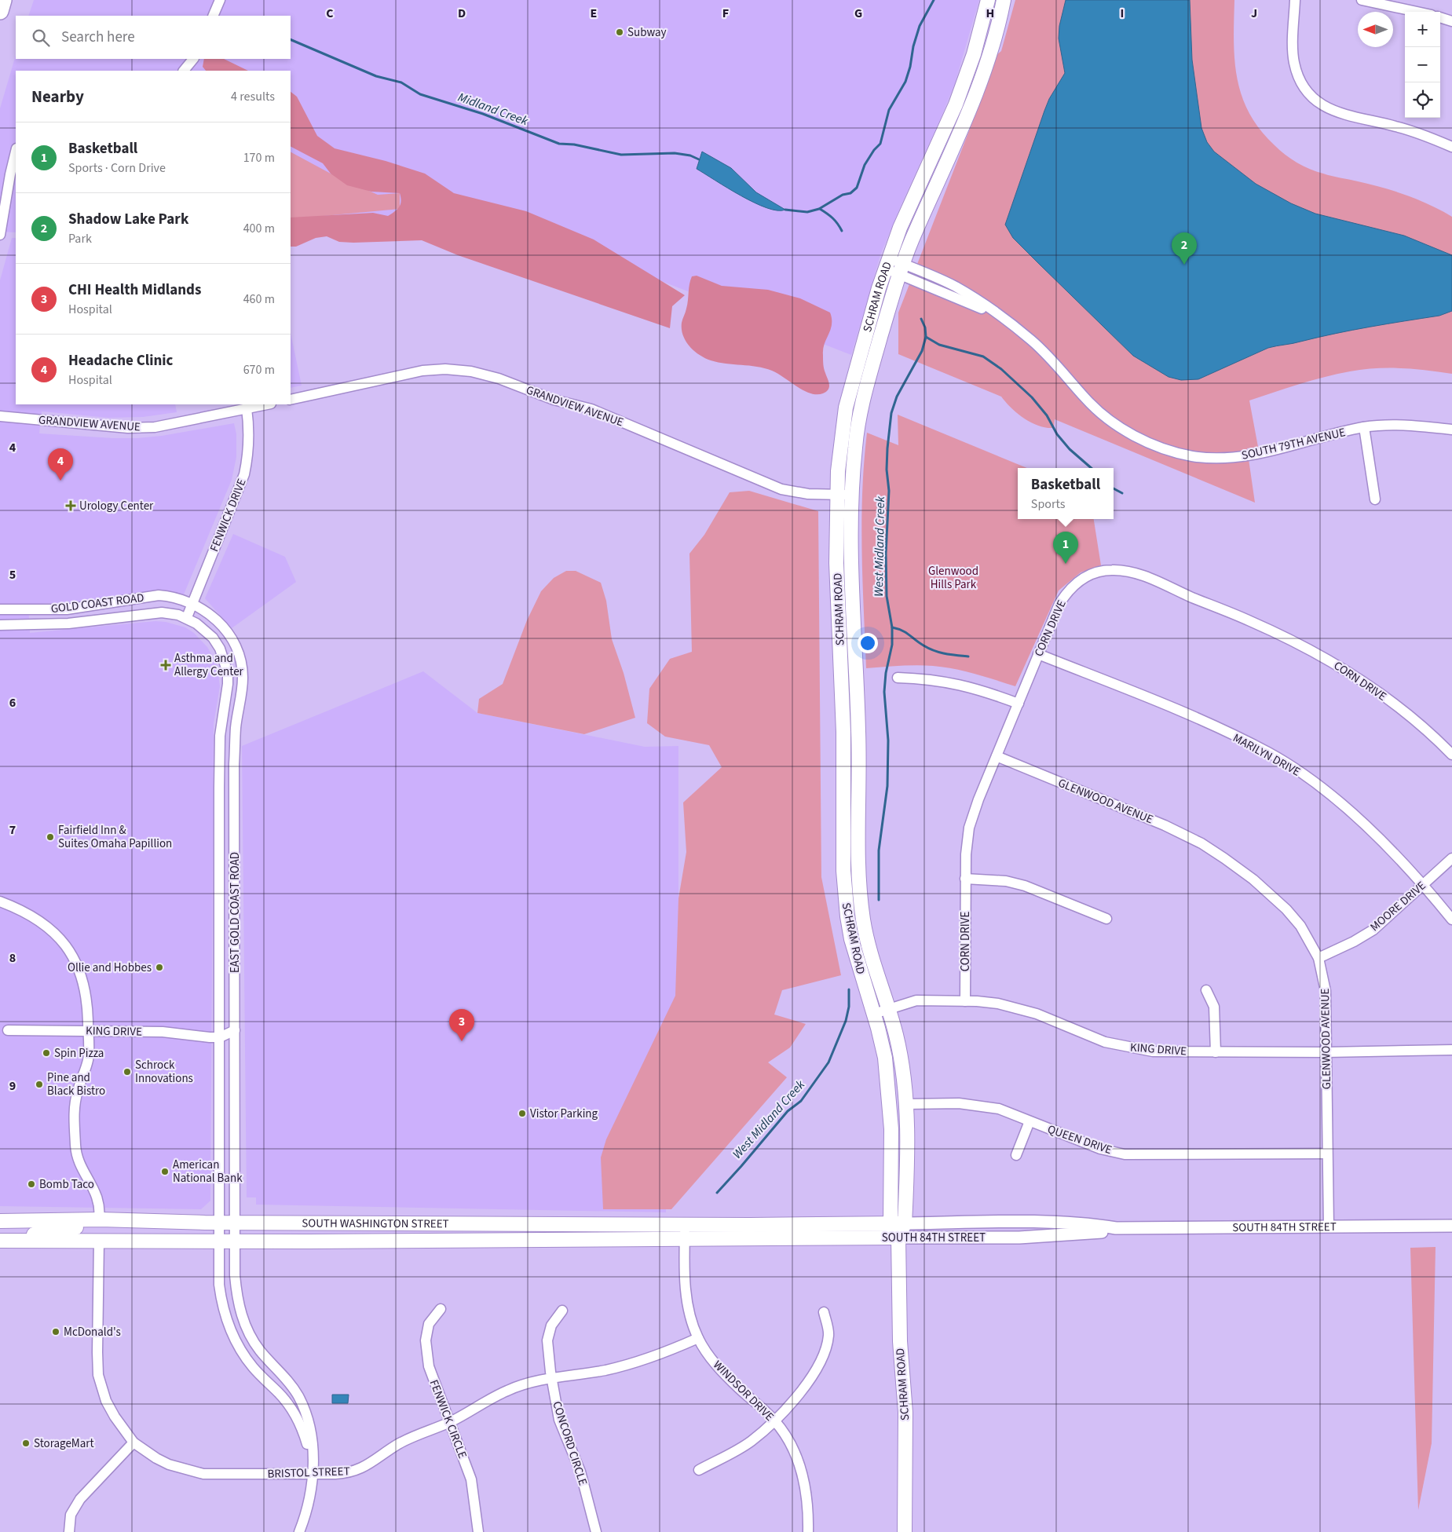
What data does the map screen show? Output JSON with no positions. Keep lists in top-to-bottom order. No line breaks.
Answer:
{"streets":{"main road":["SCHRAM ROAD","SOUTH WASHINGTON STREET","SOUTH 84TH STREET"],"street":["GRANDVIEW AVENUE","SOUTH 79TH AVENUE","FENWICK DRIVE","GOLD COAST ROAD","CORN DRIVE","MARILYN DRIVE","GLENWOOD AVENUE","MOORE DRIVE","EAST GOLD COAST ROAD","KING DRIVE","QUEEN DRIVE","WINDSOR DRIVE","FENWICK CIRCLE","CONCORD CIRCLE","BRISTOL STREET"]},"crossings":[["SCHRAM ROAD","GRANDVIEW AVENUE"],["SCHRAM ROAD","SOUTH 79TH AVENUE"],["SCHRAM ROAD","KING DRIVE"],["SCHRAM ROAD","QUEEN DRIVE"],["SCHRAM ROAD","SOUTH 84TH STREET"],["GRANDVIEW AVENUE","FENWICK DRIVE"],["FENWICK DRIVE","GOLD COAST ROAD"],["FENWICK DRIVE","EAST GOLD COAST ROAD"],["GOLD COAST ROAD","EAST GOLD COAST ROAD"],["CORN DRIVE","MARILYN DRIVE"],["CORN DRIVE","GLENWOOD AVENUE"],["CORN DRIVE","KING DRIVE"],["MARILYN DRIVE","MOORE DRIVE"],["GLENWOOD AVENUE","MOORE DRIVE"],["GLENWOOD AVENUE","KING DRIVE"],["GLENWOOD AVENUE","QUEEN DRIVE"],["GLENWOOD AVENUE","SOUTH 84TH STREET"],["EAST GOLD COAST ROAD","KING DRIVE"],["EAST GOLD COAST ROAD","SOUTH WASHINGTON STREET"],["EAST GOLD COAST ROAD","BRISTOL STREET"],["SOUTH WASHINGTON STREET","SOUTH 84TH STREET"],["SOUTH WASHINGTON STREET","WINDSOR DRIVE"],["SOUTH WASHINGTON STREET","BRISTOL STREET"],["WINDSOR DRIVE","BRISTOL STREET"],["FENWICK CIRCLE","BRISTOL STREET"],["CONCORD CIRCLE","BRISTOL STREET"]],"water":["Midland Creek","West Midland Creek"],"parks":["Glenwood Hills Park"],"places":{"other":["Subway","Fairfield Inn & Suites Omaha Papillion","Ollie and Hobbes","Spin Pizza","Schrock Innovations","Pine and Black Bistro","Vistor Parking","American National Bank","Bomb Taco","McDonald's","StorageMart"],"health":["Urology Center","Asthma and Allergy Center"]},"north":"left","page":{"map_buttons":["+","−"],"search":"Search here","heading":["Nearby","4 results"],"list":[{"mark":"1","name":"Basketball","note":"Sports · Corn Drive","value":"170 m"},{"mark":"2","name":"Shadow Lake Park","note":"Park","value":"400 m"},{"mark":"3","name":"CHI Health Midlands","note":"Hospital","value":"460 m"},{"mark":"4","name":"Headache Clinic","note":"Hospital","value":"670 m"}],"pins":["2","4","1","3"],"popup":["Basketball","Sports"]},"grid":{"columns":["C","D","E","F","G","H","I","J"],"rows":["4","5","6","7","8","9"]}}
